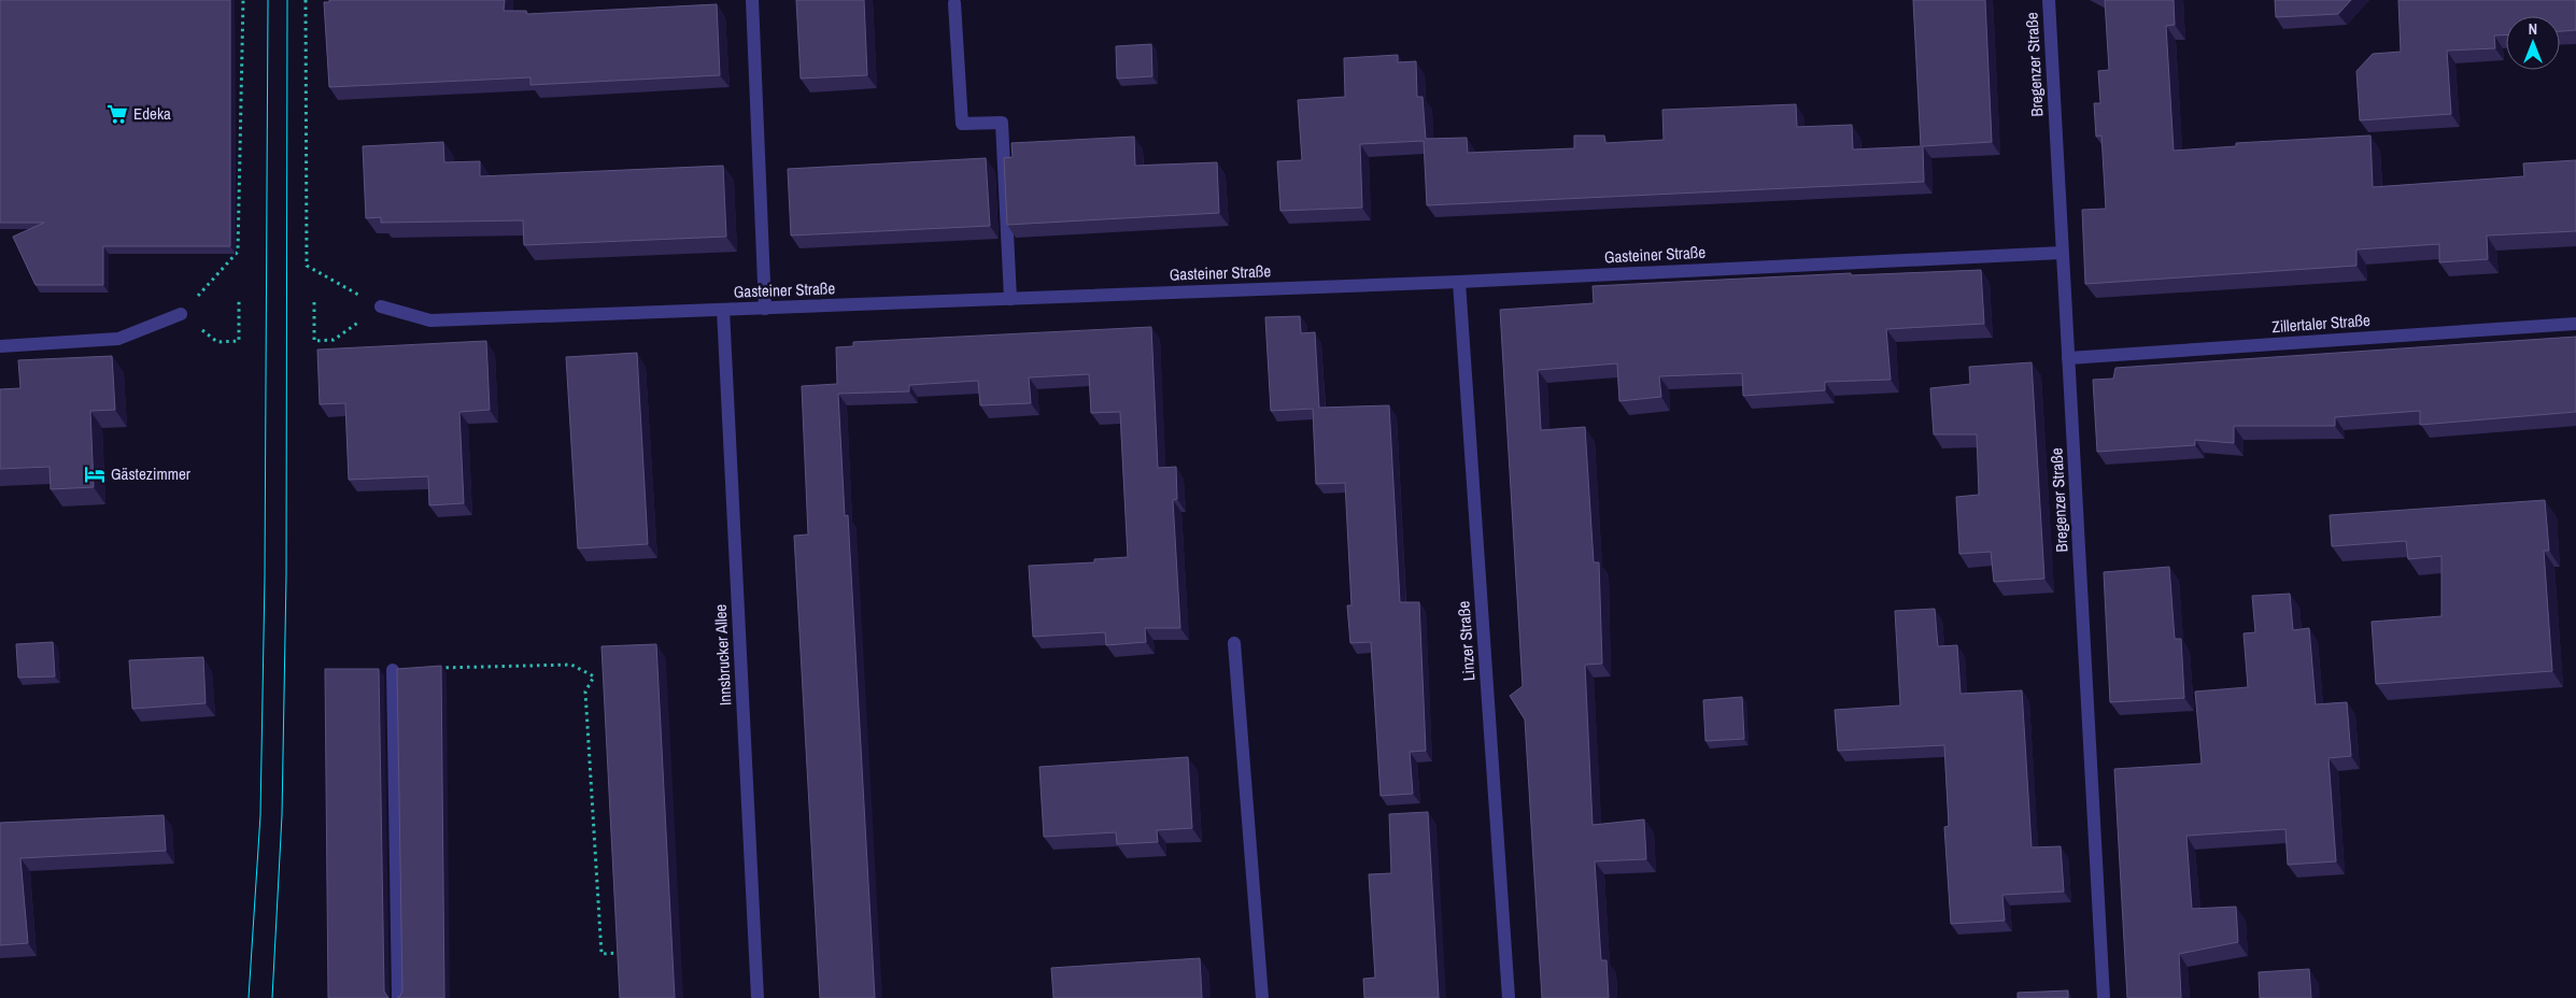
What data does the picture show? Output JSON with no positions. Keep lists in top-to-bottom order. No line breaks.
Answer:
{"streets":{"street":["Bregenzer Straße","Gasteiner Straße","Zillertaler Straße","Linzer Straße","Innsbrucker Allee"]},"crossings":[["Bregenzer Straße","Gasteiner Straße"],["Bregenzer Straße","Zillertaler Straße"],["Gasteiner Straße","Linzer Straße"],["Gasteiner Straße","Innsbrucker Allee"]],"places":{"supermarket":["Edeka"],"hotel":["Gästezimmer"]},"north":"top"}
